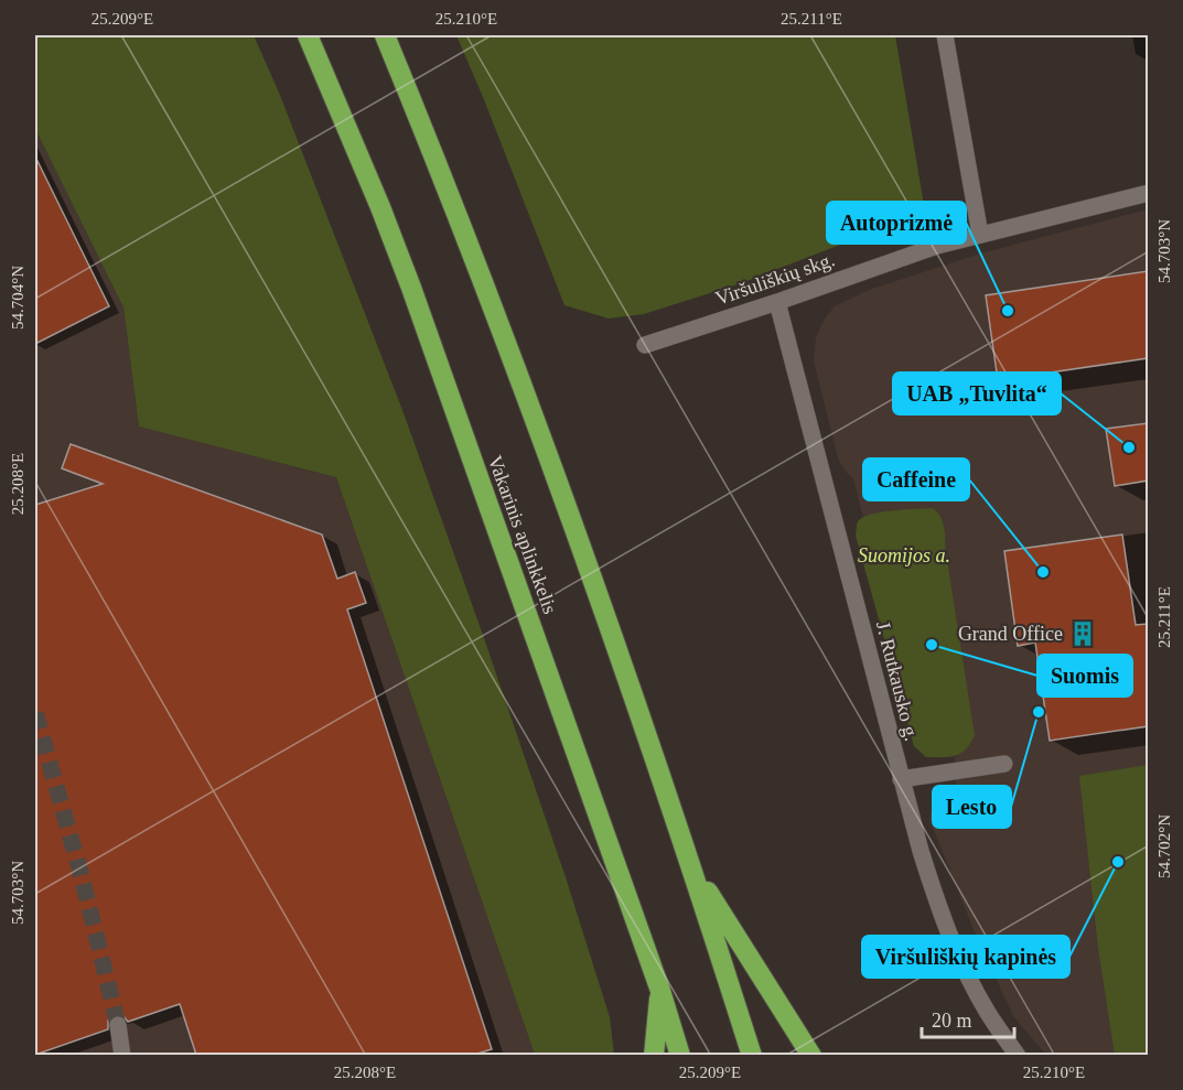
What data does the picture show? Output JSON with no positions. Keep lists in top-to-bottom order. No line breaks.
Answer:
{"streets":{"highway":["Vakarinis aplinkkelis"],"street":["Viršuliškių skg.","J. Rutkausko g."]},"crossings":[["Viršuliškių skg.","J. Rutkausko g."]],"parks":["Suomijos a."],"places":{"other":["Autoprizmė","UAB „Tuvlita“","Caffeine","Suomis","Lesto","Viršuliškių kapinės"],"building":["Grand Office"]},"scale_bar":"20 m","coordinates":["25.209°E","25.210°E","25.211°E","54.703°N","54.704°N","25.208°E","54.702°N"]}
